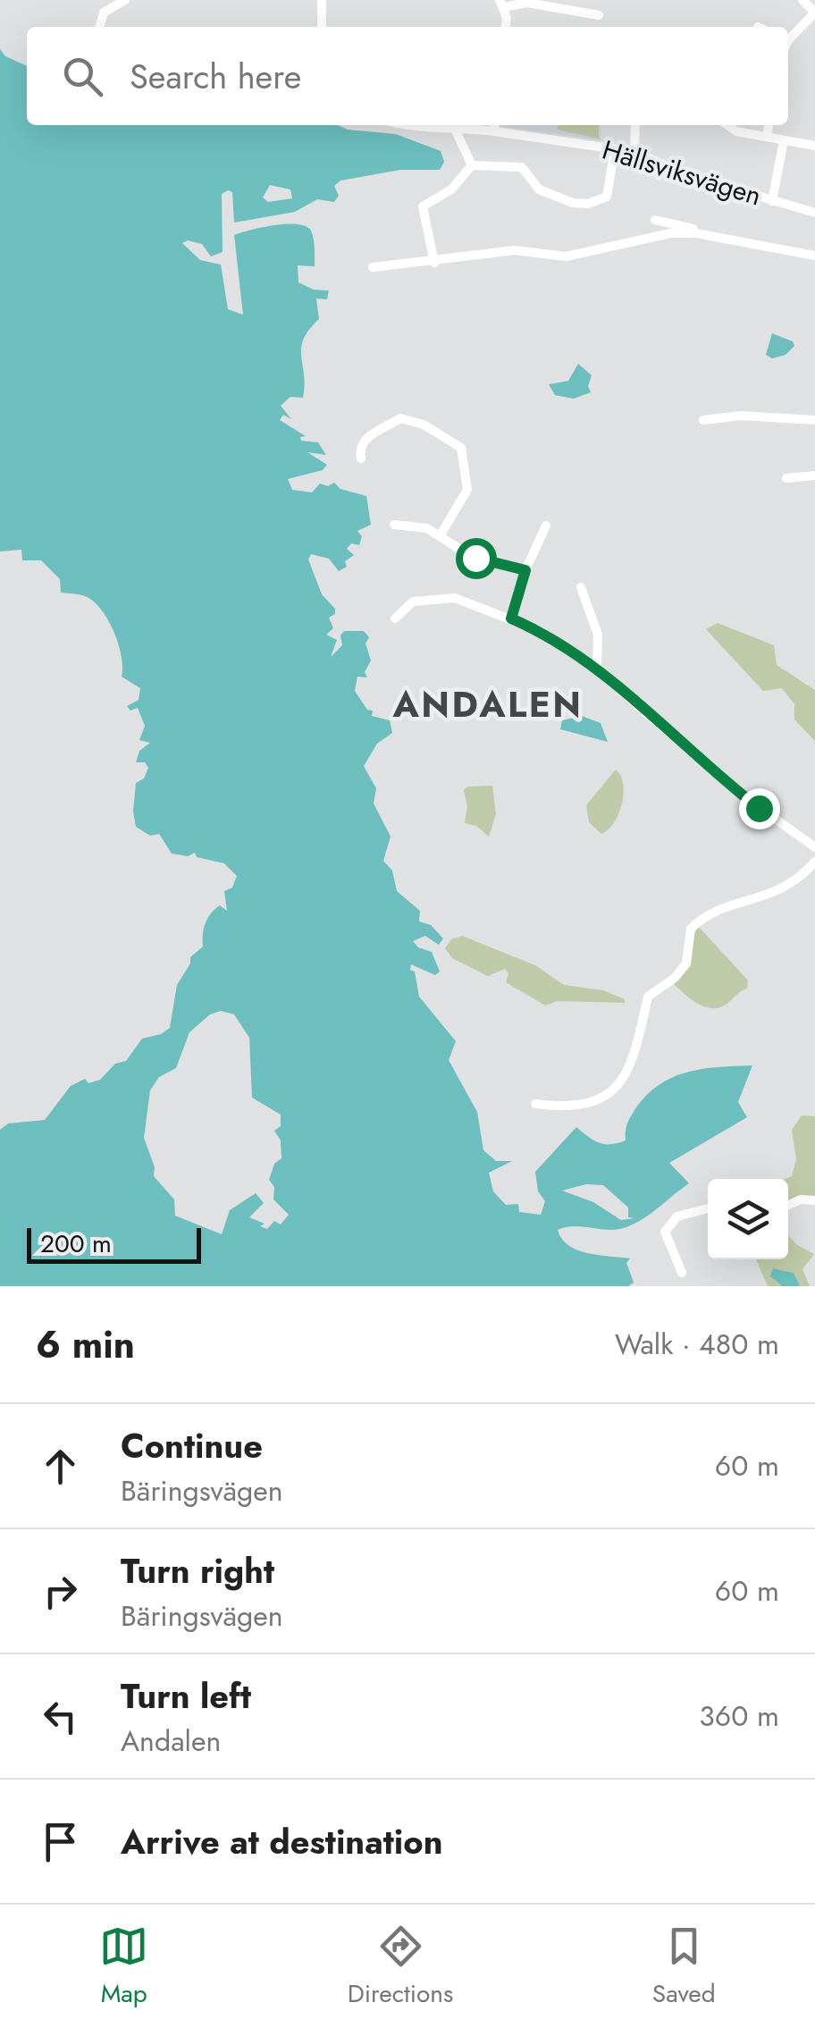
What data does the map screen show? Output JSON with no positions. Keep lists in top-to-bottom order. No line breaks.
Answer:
{"streets":{"street":["Hällsviksvägen"]},"districts":["ANDALEN"],"scale_bar":"200 m","page":{"search":"Search here","scale":"200 m","heading":["6 min","Walk · 480 m"],"list":[["Continue","Bäringsvägen","60 m"],["Turn right","Bäringsvägen","60 m"],["Turn left","Andalen","360 m"],"Arrive at destination"],"nav":["Map","Directions","Saved"]}}
